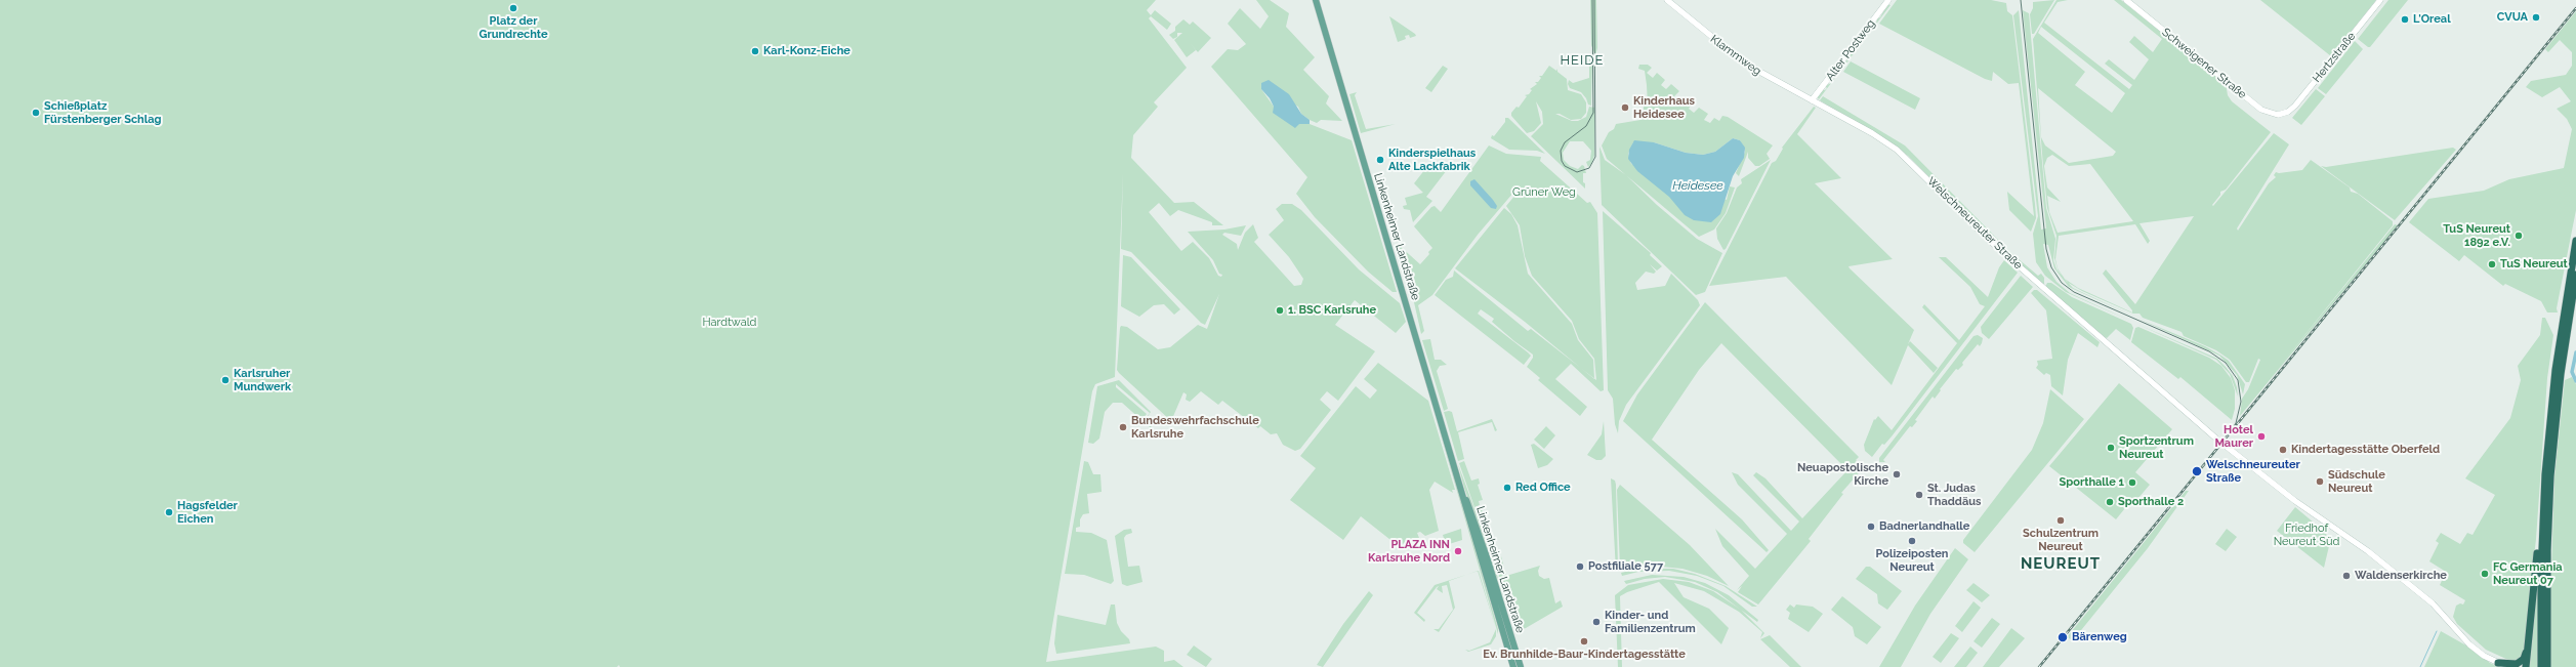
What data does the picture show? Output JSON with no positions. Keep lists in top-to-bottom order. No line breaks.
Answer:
{"streets":{"main road":["Alter Postweg","Klammweg","Hertzstraße","Schweigener Straße","Welschneureuter Straße","Linkenheimer Landstraße"]},"crossings":[["Alter Postweg","Klammweg"],["Alter Postweg","Welschneureuter Straße"],["Klammweg","Welschneureuter Straße"],["Hertzstraße","Schweigener Straße"]],"districts":["HEIDE","NEUREUT"],"water":["Heidesee"],"parks":["Grüner Weg","Hardtwald","Friedhof Neureut Süd"],"places":["Platz der Grundrechte","CVUA","L'Oreal","Karl-Konz-Eiche","Kinderhaus Heidesee","Schießplatz Fürstenberger Schlag","Kinderspielhaus Alte Lackfabrik","TuS Neureut 1892 e.V.","TuS Neureut","1. BSC Karlsruhe","Karlsruher Mundwerk","Bundeswehrfachschule Karlsruhe","Hotel Maurer","Sportzentrum Neureut","Kindertagesstätte Oberfeld","Welschneureuter Straße","Neuapostolische Kirche","Südschule Neureut","Sporthalle 1","Red Office","St. Judas Thaddäus","Sporthalle 2","Hagsfelder Eichen","Schulzentrum Neureut","Badnerlandhalle","Polizeiposten Neureut","PLAZA INN Karlsruhe Nord","Postfiliale 577","FC Germania Neureut 07","Waldenserkirche","Kinder- und Familienzentrum","Bärenweg","Ev. Brunhilde-Baur-Kindertagesstätte"]}
